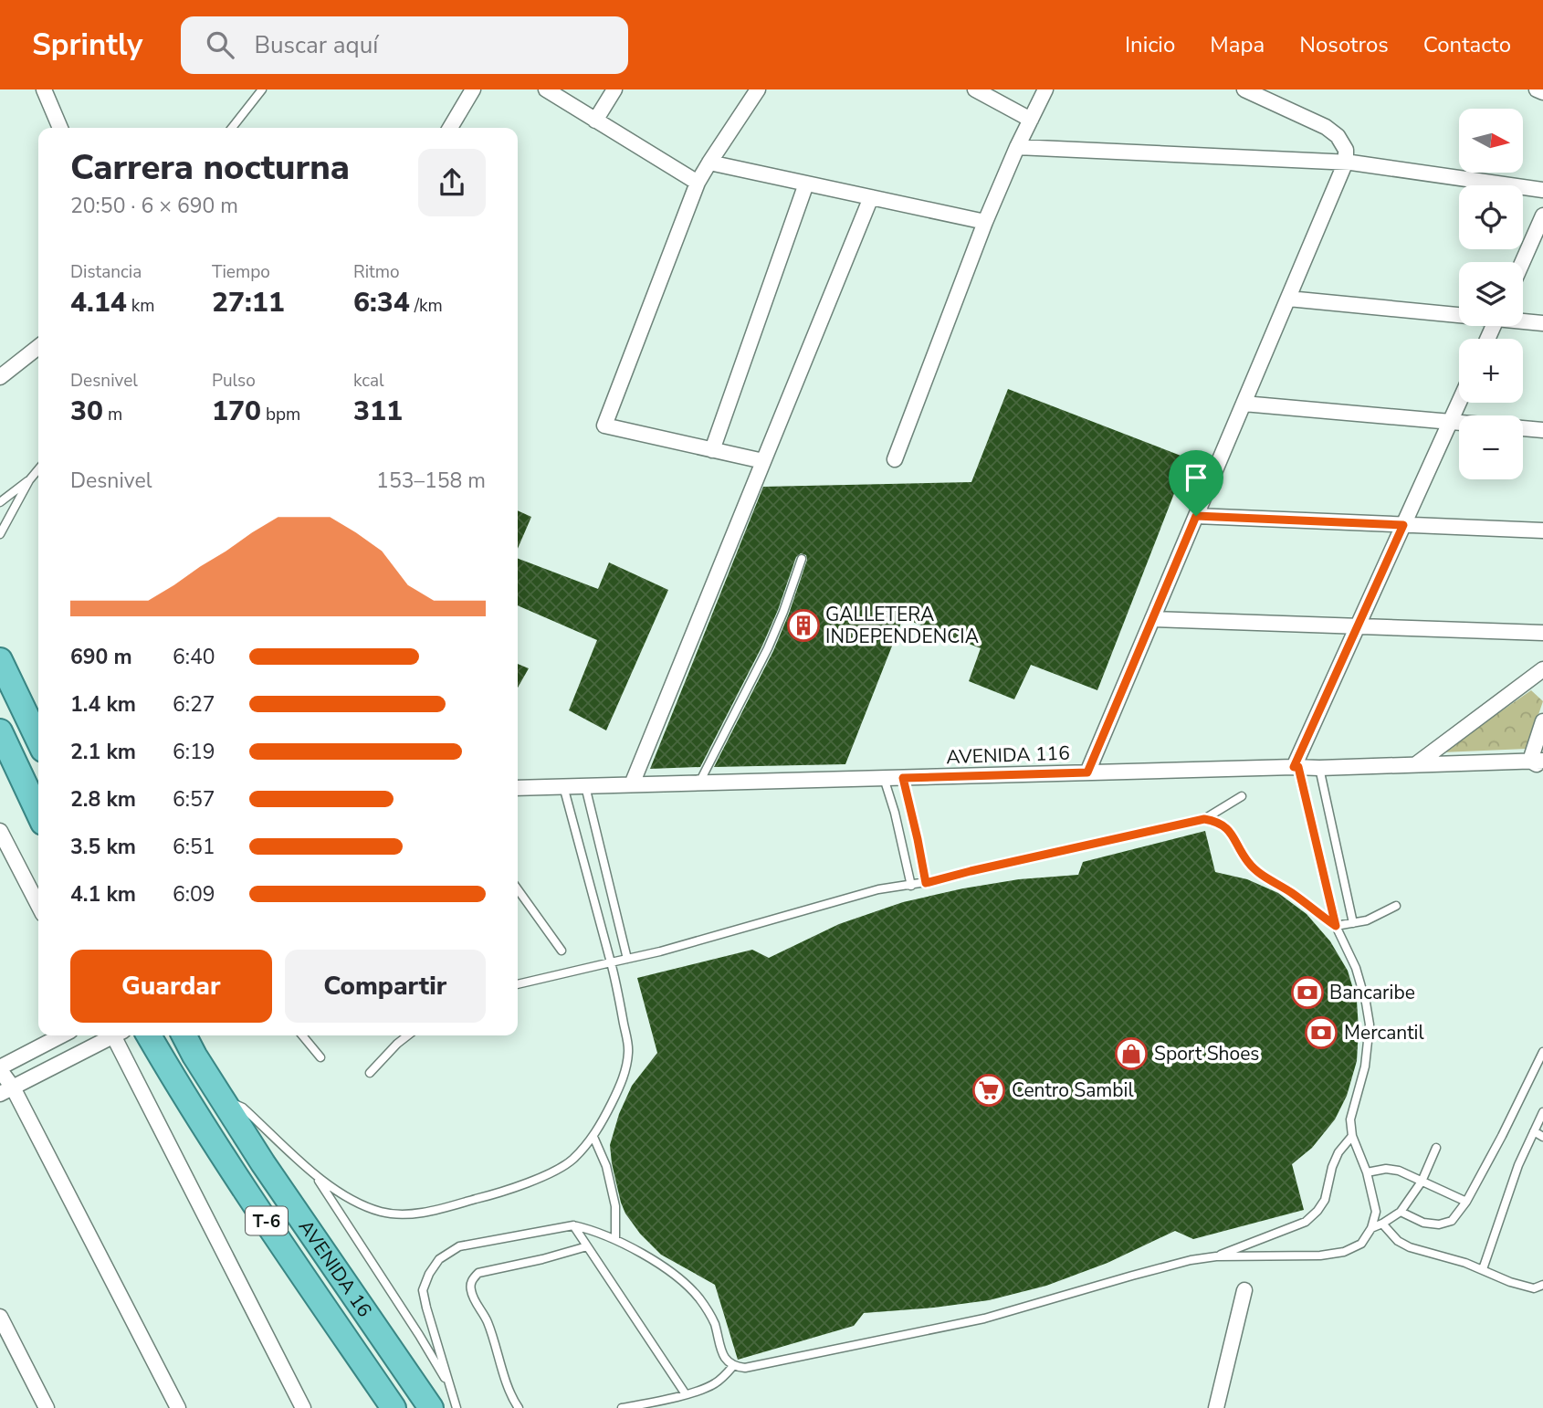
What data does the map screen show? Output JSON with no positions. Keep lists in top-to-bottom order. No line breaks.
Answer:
{"streets":{"highway":["T-6","AVENIDA 16"],"street":["AVENIDA 116"]},"places":{"building":["GALLETERA INDEPENDENCIA"],"bank":["Bancaribe","Mercantil"],"shop":["Sport Shoes"],"supermarket":["Centro Sambil"]},"north":"right","page":{"header":"Sprintly","search":"Buscar aquí","nav":["Inicio","Mapa","Nosotros","Contacto"],"map_buttons":["+","−"],"heading":["Carrera nocturna","20:50 · 6 × 690 m"],"stats":[["Distancia","4.14 km"],["Tiempo","27:11"],["Ritmo","6:34 /km"],["Desnivel","30 m"],["Pulso","170 bpm"],["kcal","311"]],"chart":["Desnivel","153–158 m"],"list":[{"name":"690 m","note":"6:40"},{"name":"1.4 km","note":"6:27"},{"name":"2.1 km","note":"6:19"},{"name":"2.8 km","note":"6:57"},{"name":"3.5 km","note":"6:51"},{"name":"4.1 km","note":"6:09"}],"buttons":["Guardar","Compartir"]}}
